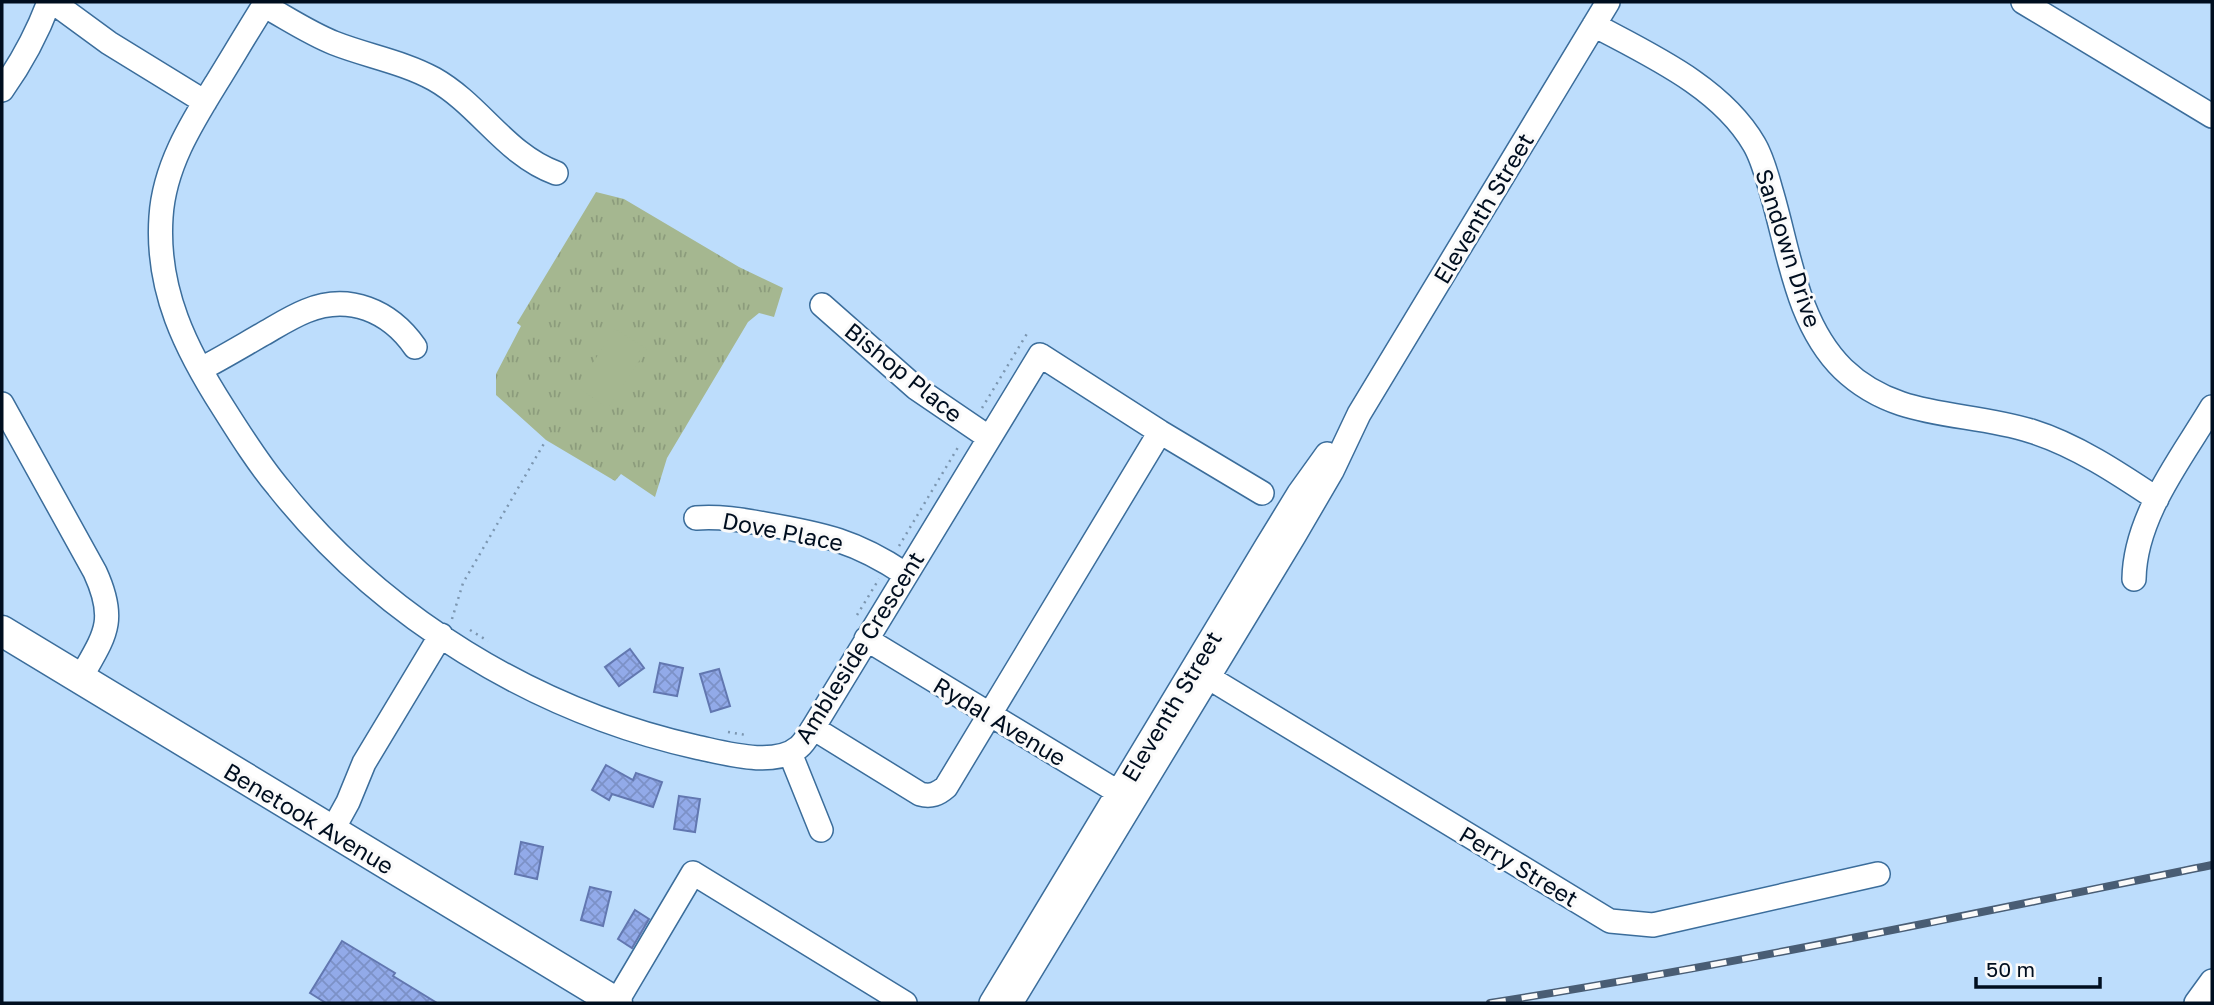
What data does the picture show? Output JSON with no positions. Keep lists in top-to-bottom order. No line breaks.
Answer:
{"streets":{"main road":["Benetook Avenue"],"street":["Eleventh Street","Sandown Drive","Bishop Place","Dove Place","Ambleside Crescent","Rydal Avenue","Perry Street"]},"crossings":[["Eleventh Street","Sandown Drive"],["Eleventh Street","Rydal Avenue"],["Eleventh Street","Perry Street"],["Bishop Place","Ambleside Crescent"],["Dove Place","Ambleside Crescent"],["Ambleside Crescent","Rydal Avenue"]],"scale_bar":"50 m"}
